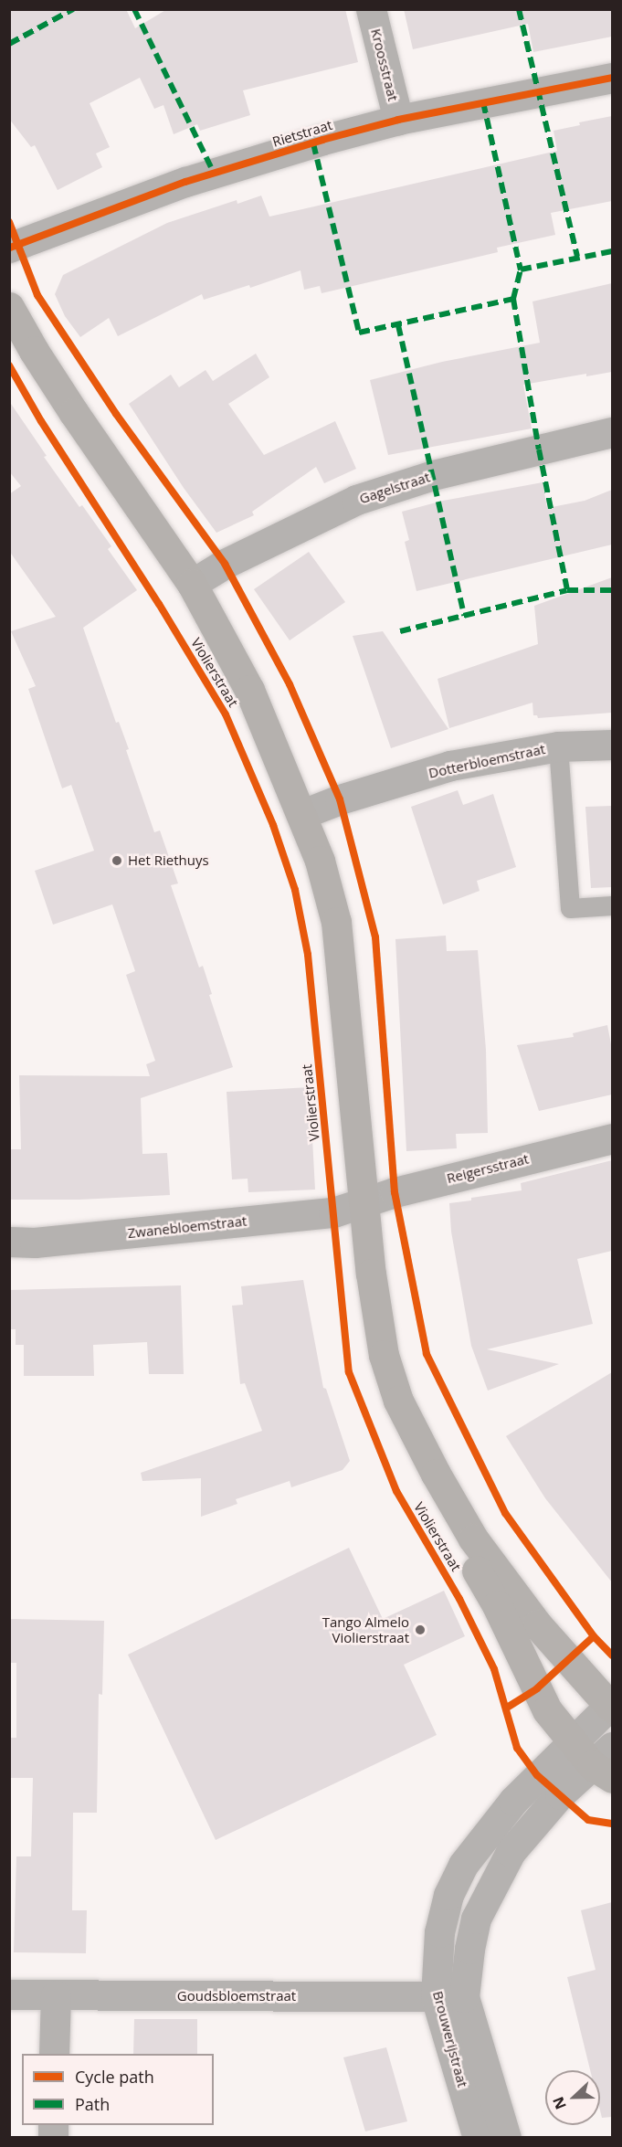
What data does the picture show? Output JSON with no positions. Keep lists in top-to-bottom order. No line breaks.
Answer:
{"streets":{"main road":["Violierstraat"],"street":["Kroosstraat","Rietstraat","Gagelstraat","Dotterbloemstraat","Reigersstraat","Zwanebloemstraat","Goudsbloemstraat","Brouwerijstraat"]},"crossings":[["Kroosstraat","Rietstraat"],["Gagelstraat","Violierstraat"],["Violierstraat","Dotterbloemstraat"],["Violierstraat","Reigersstraat"],["Violierstraat","Zwanebloemstraat"],["Violierstraat","Brouwerijstraat"],["Reigersstraat","Zwanebloemstraat"],["Goudsbloemstraat","Brouwerijstraat"]],"places":["Het Riethuys","Tango Almelo Violierstraat"],"legend":["Cycle path","Path"],"north":"left"}
